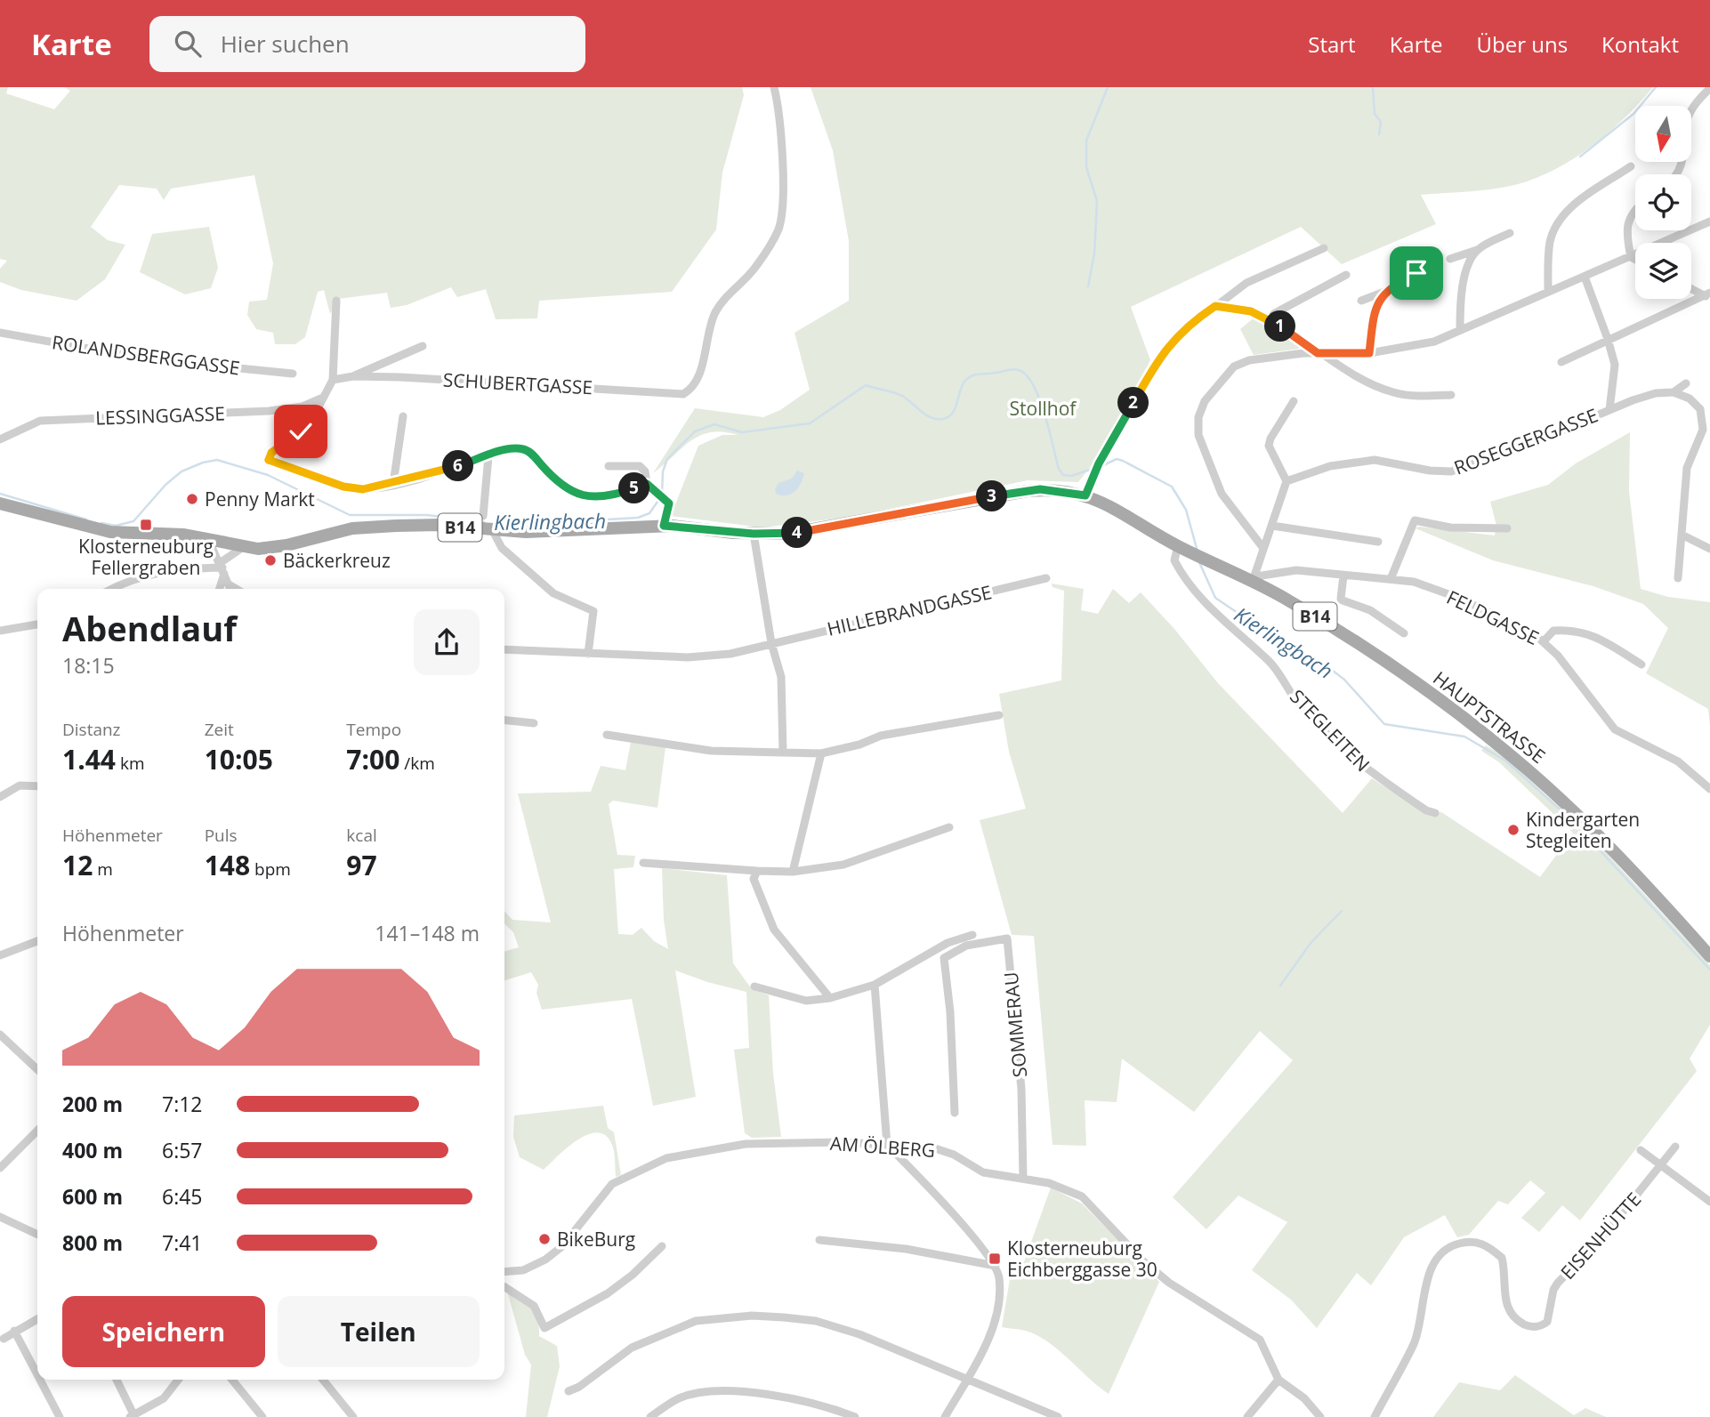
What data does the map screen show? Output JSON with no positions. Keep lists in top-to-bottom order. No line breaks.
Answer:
{"streets":{"main road":["B14","HAUPTSTRASSE"],"street":["ROLANDSBERGGASSE","SCHUBERTGASSE","LESSINGGASSE","ROSEGGERGASSE","HILLEBRANDGASSE","FELDGASSE","STEGLEITEN","SOMMERAU","AM ÖLBERG","EISENHÜTTE"]},"crossings":[["B14","HAUPTSTRASSE"],["B14","STEGLEITEN"],["FELDGASSE","HAUPTSTRASSE"],["HAUPTSTRASSE","STEGLEITEN"],["SOMMERAU","AM ÖLBERG"]],"water":["Kierlingbach"],"parks":["Stollhof"],"places":{"other":["Penny Markt","Bäckerkreuz","Kindergarten Stegleiten","BikeBurg"],"transit":["Klosterneuburg Fellergraben","Klosterneuburg Eichberggasse 30"]},"north":"bottom","page":{"header":"Karte","search":"Hier suchen","nav":["Start","Karte","Über uns","Kontakt"],"pins":["1","2","6","5","3","4"],"heading":["Abendlauf","18:15"],"stats":[["Distanz","1.44 km"],["Zeit","10:05"],["Tempo","7:00 /km"],["Höhenmeter","12 m"],["Puls","148 bpm"],["kcal","97"]],"chart":["Höhenmeter","141–148 m"],"list":[{"name":"200 m","note":"7:12"},{"name":"400 m","note":"6:57"},{"name":"600 m","note":"6:45"},{"name":"800 m","note":"7:41"}],"buttons":["Speichern","Teilen"]}}
